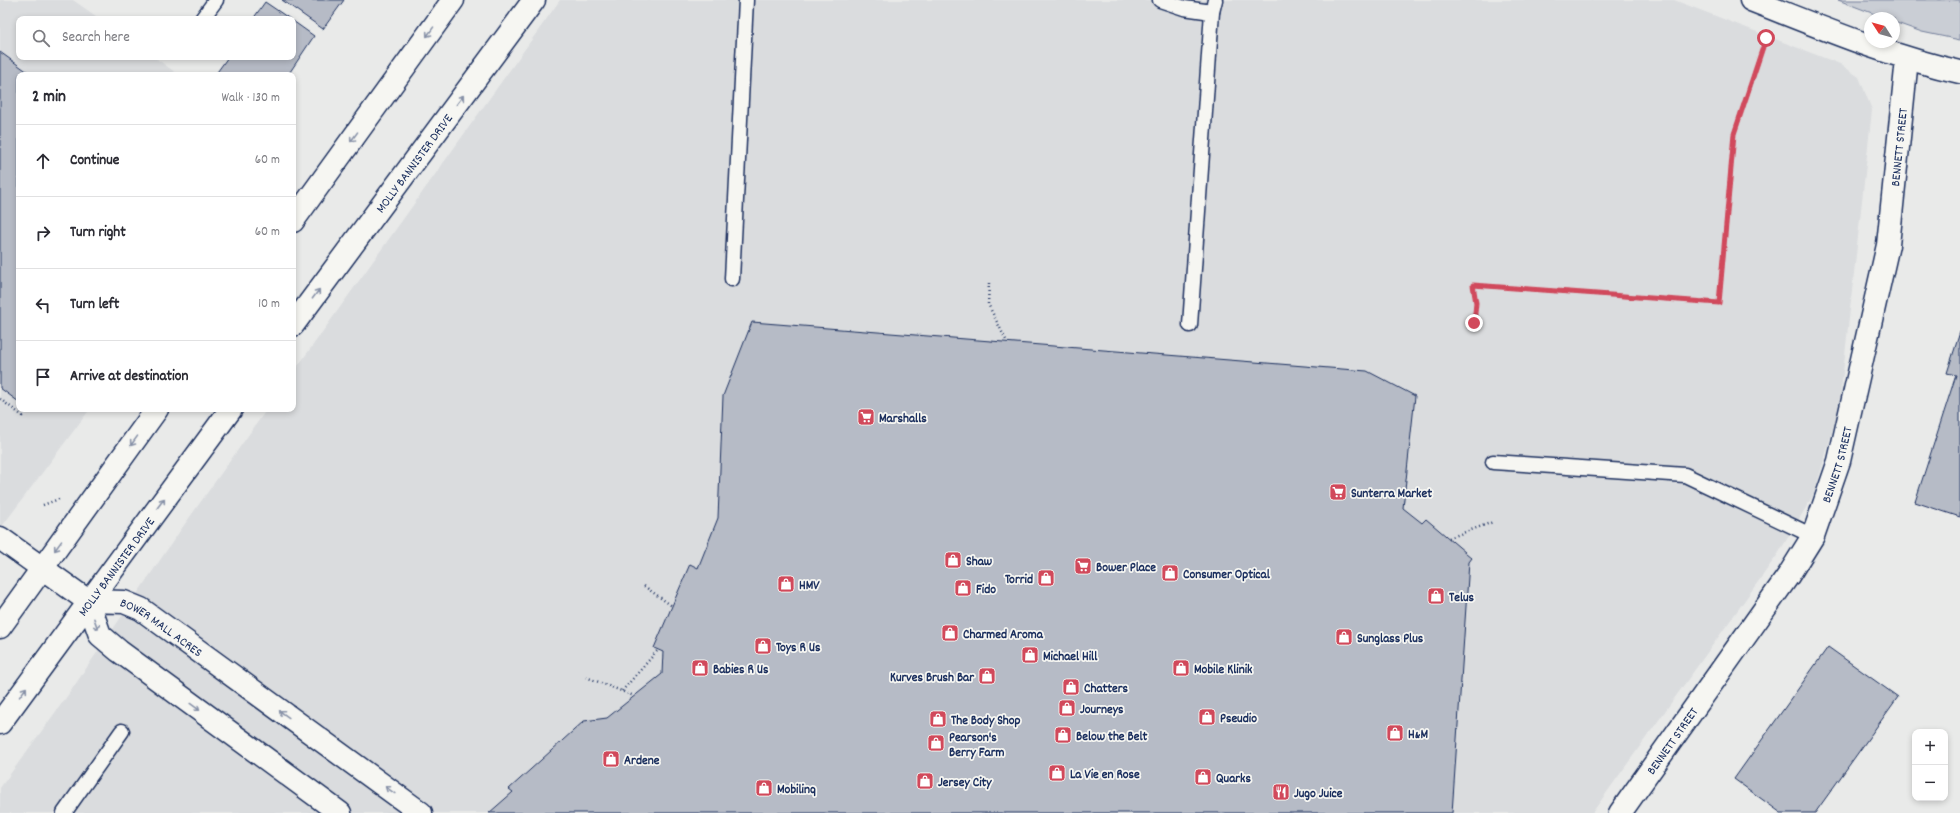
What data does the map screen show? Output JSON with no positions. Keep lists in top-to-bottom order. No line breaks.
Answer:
{"streets":{"street":["BENNETT STREET","MOLLY BANNISTER DRIVE","BOWER MALL ACRES"]},"crossings":[["MOLLY BANNISTER DRIVE","BOWER MALL ACRES"]],"places":{"supermarket":["Marshalls","Sunterra Market","Bower Place"],"shop":["Shaw","Consumer Optical","Torrid","HMV","Fido","Telus","Charmed Aroma","Sunglass Plus","Toys R Us","Michael Hill","Babies R Us","Mobile Klinik","Kurves Brush Bar","Chatters","Journeys","Pseudio","The Body Shop","H&M","Below the Belt","Pearson's Berry Farm","Ardene","La Vie en Rose","Quarks","Jersey City","Mobilinq"],"restaurant":["Jugo Juice"]},"north":"top left","page":{"search":"Search here","heading":["2 min","Walk · 130 m"],"list":[["Continue","60 m"],["Turn right","60 m"],["Turn left","10 m"],"Arrive at destination"],"map_buttons":["+","−"]}}
